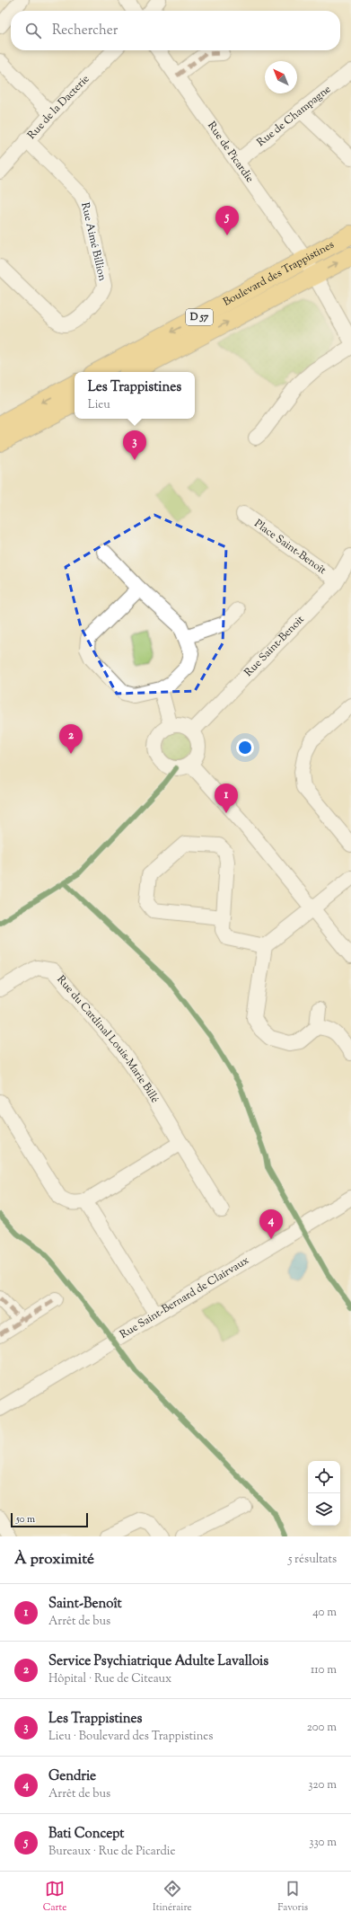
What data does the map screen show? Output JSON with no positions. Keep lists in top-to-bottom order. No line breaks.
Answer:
{"streets":{"main road":["Boulevard des Trappistines","D 57"],"street":["Rue de la Dacterie","Rue de Champagne","Rue de Picardie","Rue Aimé Billion","Place Saint-Benoît","Rue Saint-Benoit","Rue du Cardinal Louis-Marie Billé","Rue Saint-Bernard de Clairvaux"]},"crossings":[["Rue de la Dacterie","Rue Aimé Billion"],["Rue de Champagne","Rue de Picardie"],["Rue de Picardie","Boulevard des Trappistines"],["Place Saint-Benoît","Rue Saint-Benoit"]],"scale_bar":"50 m","north":"top left","page":{"search":"Rechercher","pins":["5","3","2","1","4"],"popup":["Les Trappistines","Lieu"],"scale":"50 m","heading":["À proximité","5 résultats"],"list":[{"mark":"1","name":"Saint-Benoît","note":"Arrêt de bus","value":"40 m"},{"mark":"2","name":"Service Psychiatrique Adulte Lavallois","note":"Hôpital · Rue de Citeaux","value":"110 m"},{"mark":"3","name":"Les Trappistines","note":"Lieu · Boulevard des Trappistines","value":"200 m"},{"mark":"4","name":"Gendrie","note":"Arrêt de bus","value":"320 m"},{"mark":"5","name":"Bati Concept","note":"Bureaux · Rue de Picardie","value":"330 m"}],"nav":["Carte","Itinéraire","Favoris"]}}
